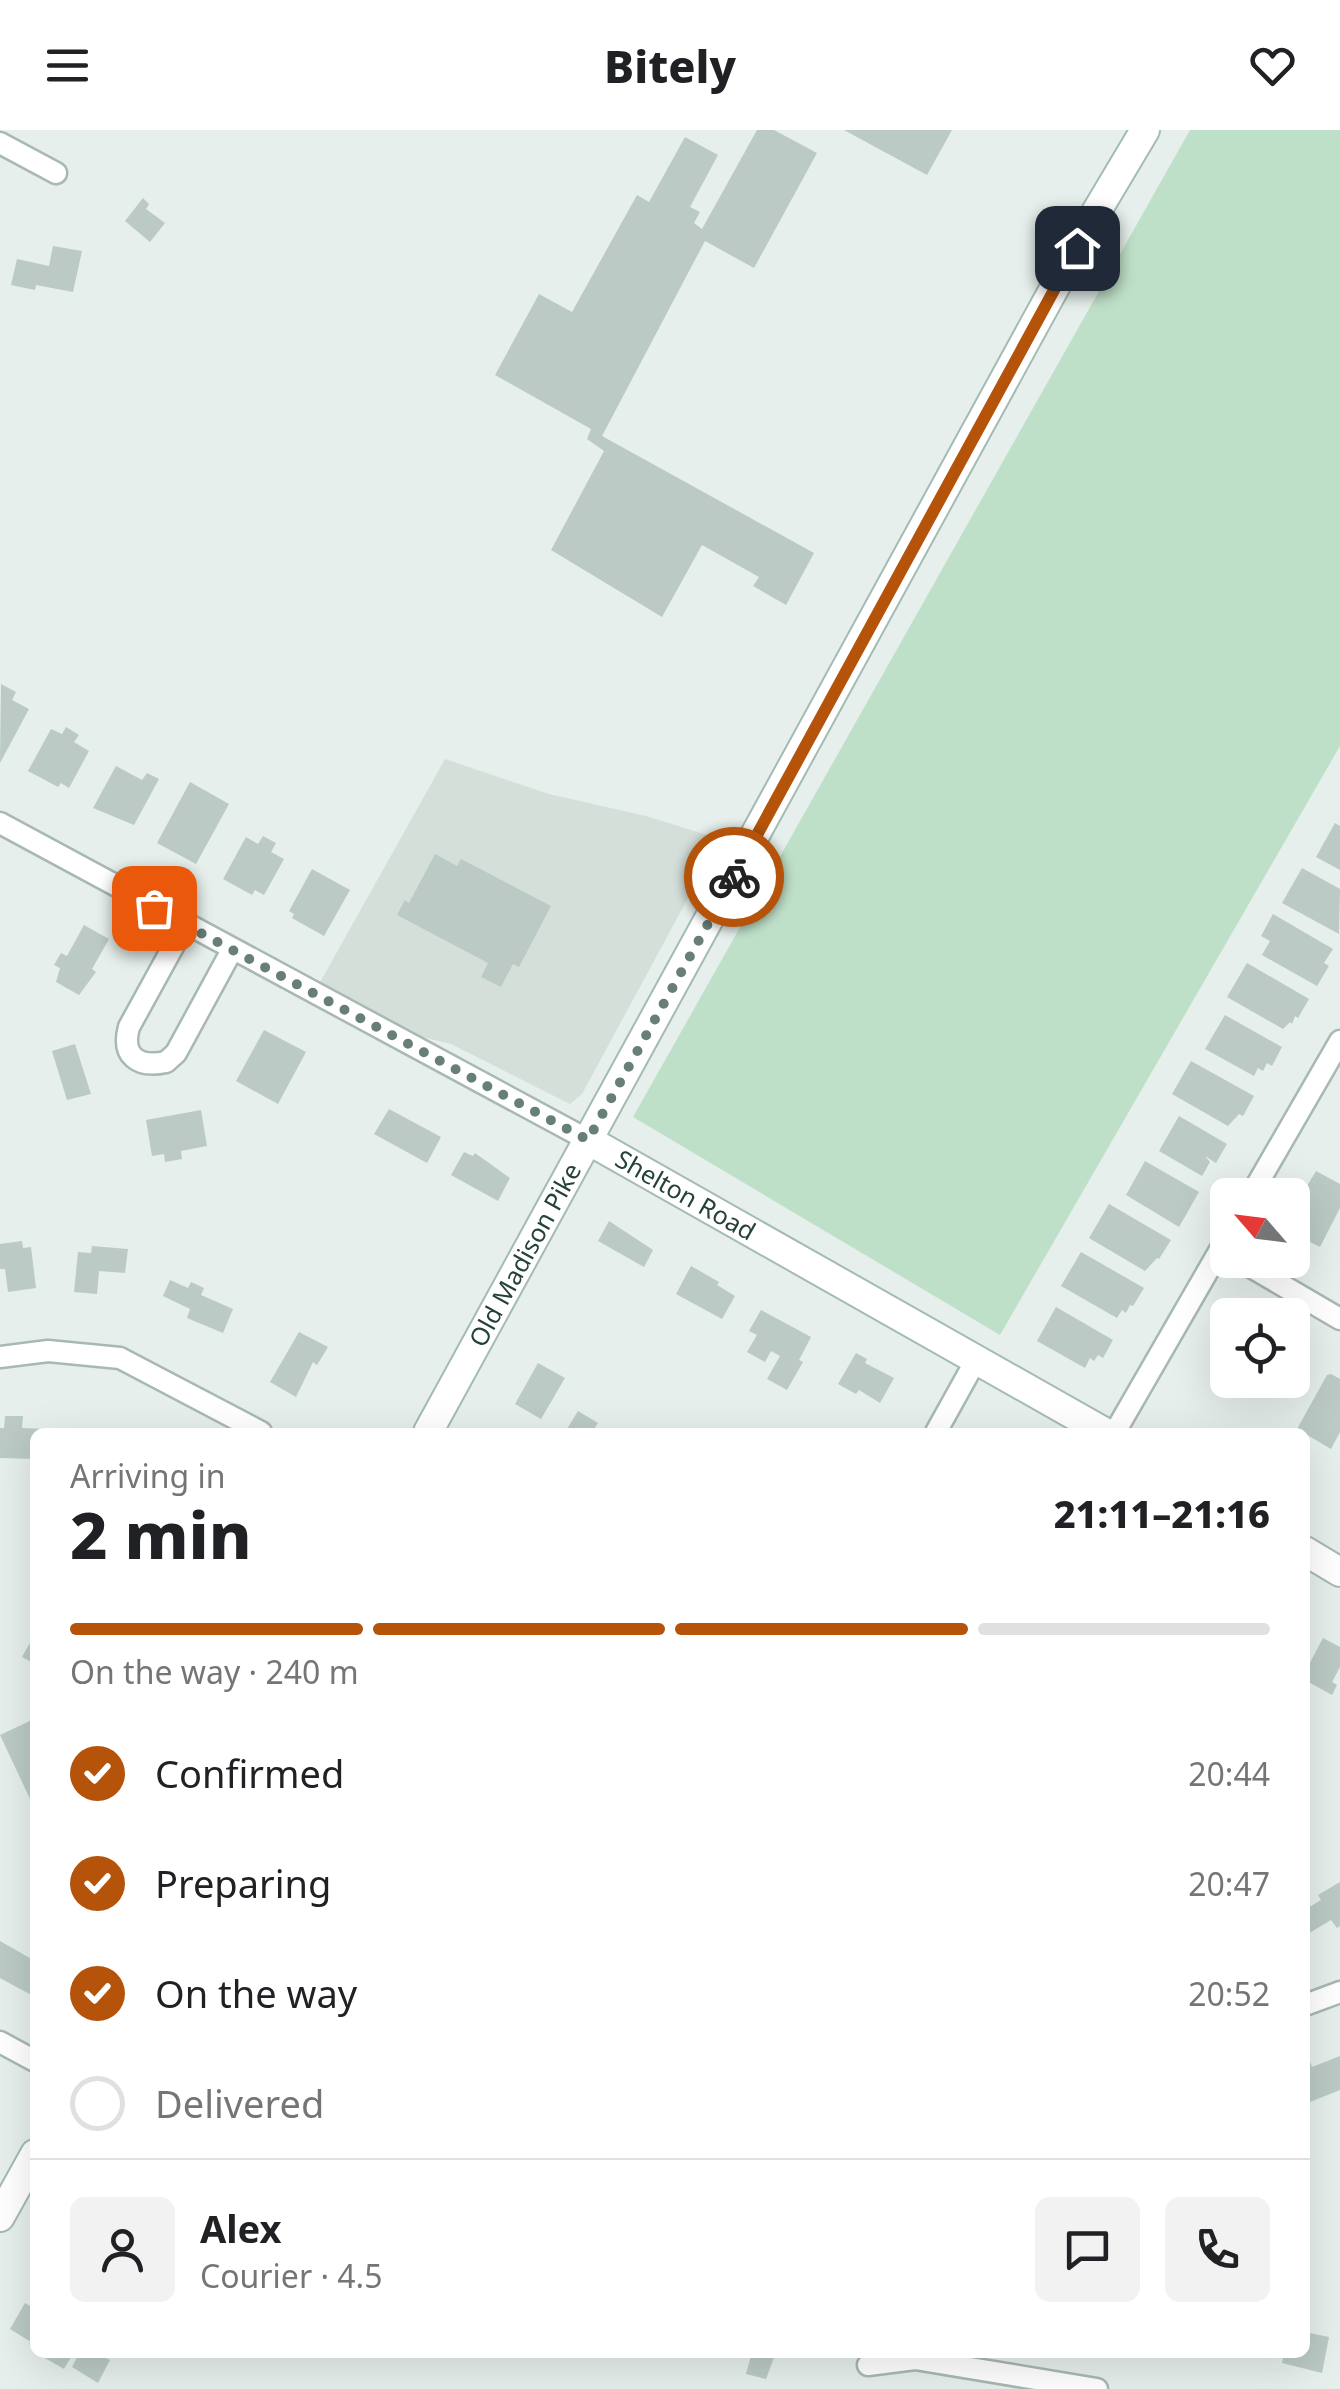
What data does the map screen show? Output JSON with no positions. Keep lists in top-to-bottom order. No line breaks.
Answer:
{"streets":{"main road":["Shelton Road","Old Madison Pike"]},"crossings":[["Shelton Road","Old Madison Pike"]],"north":"top left","page":{"header":"Bitely","heading":["2 min","Arriving in","21:11–21:16"],"panel":["Alex","Courier · 4.5"],"bar":"On the way · 240 m","list":[["Confirmed","20:44"],["Preparing","20:47"],["On the way","20:52"],"Delivered"]}}
